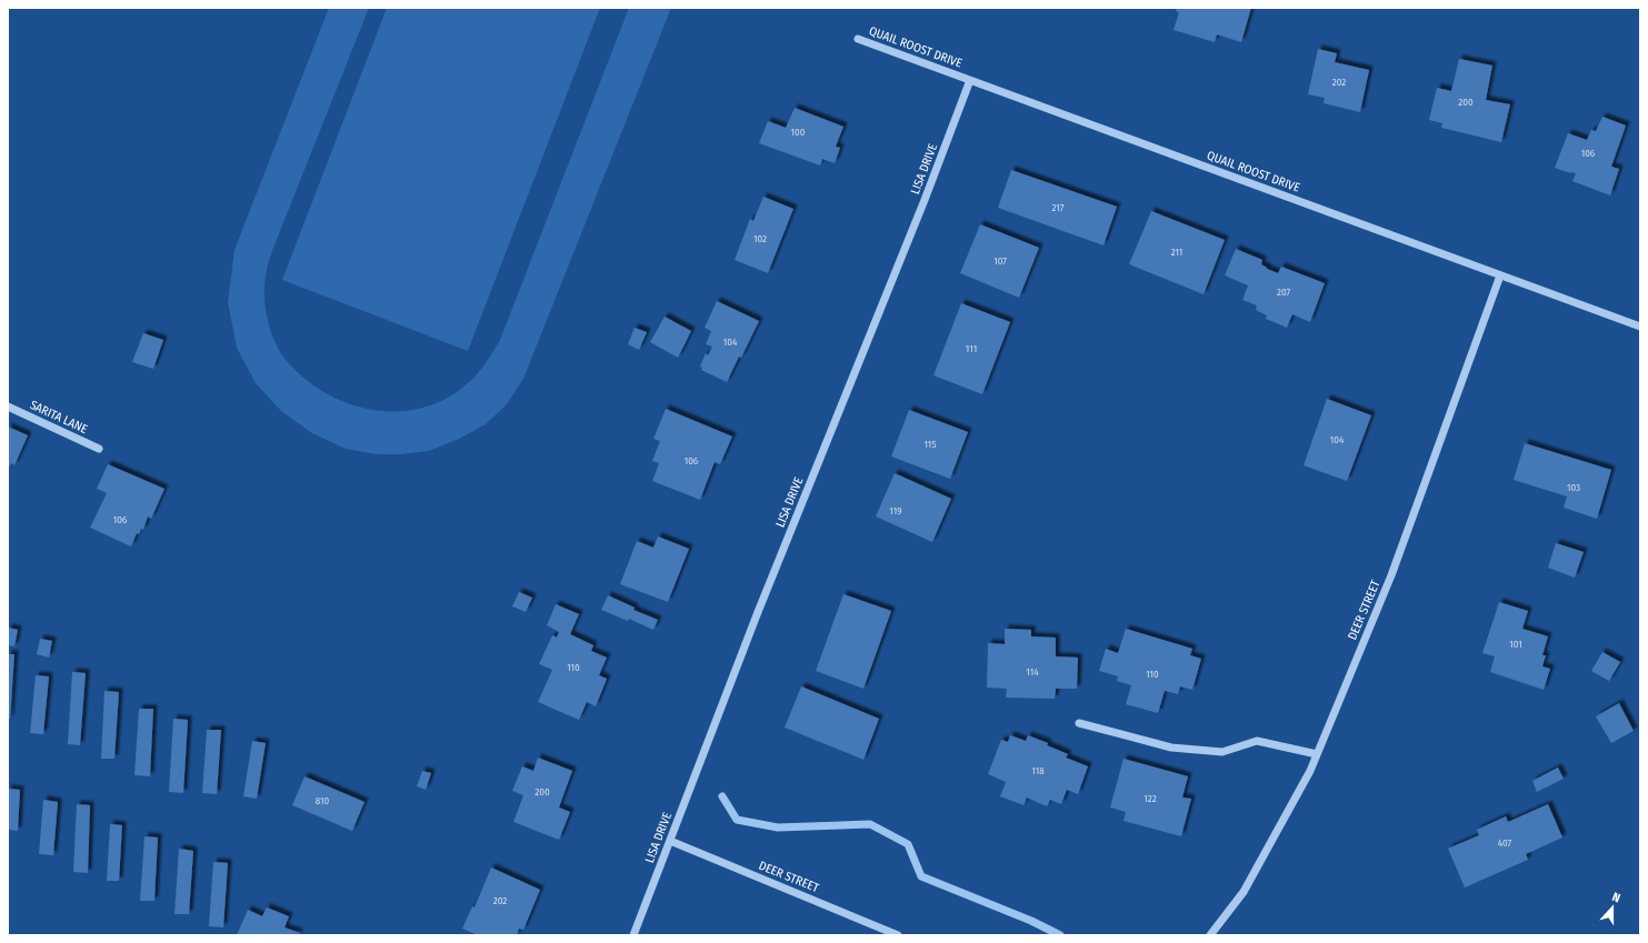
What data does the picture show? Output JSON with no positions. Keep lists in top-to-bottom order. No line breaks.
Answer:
{"streets":{"street":["QUAIL ROOST DRIVE","LISA DRIVE","SARITA LANE","DEER STREET"]},"crossings":[["QUAIL ROOST DRIVE","LISA DRIVE"],["QUAIL ROOST DRIVE","DEER STREET"],["LISA DRIVE","DEER STREET"]],"house_numbers":["202","200","100","106","217","102","211","107","207","104","111","104","115","106","103","119","106","101","110","114","110","118","200","122","810","407","202"],"north":"top"}
